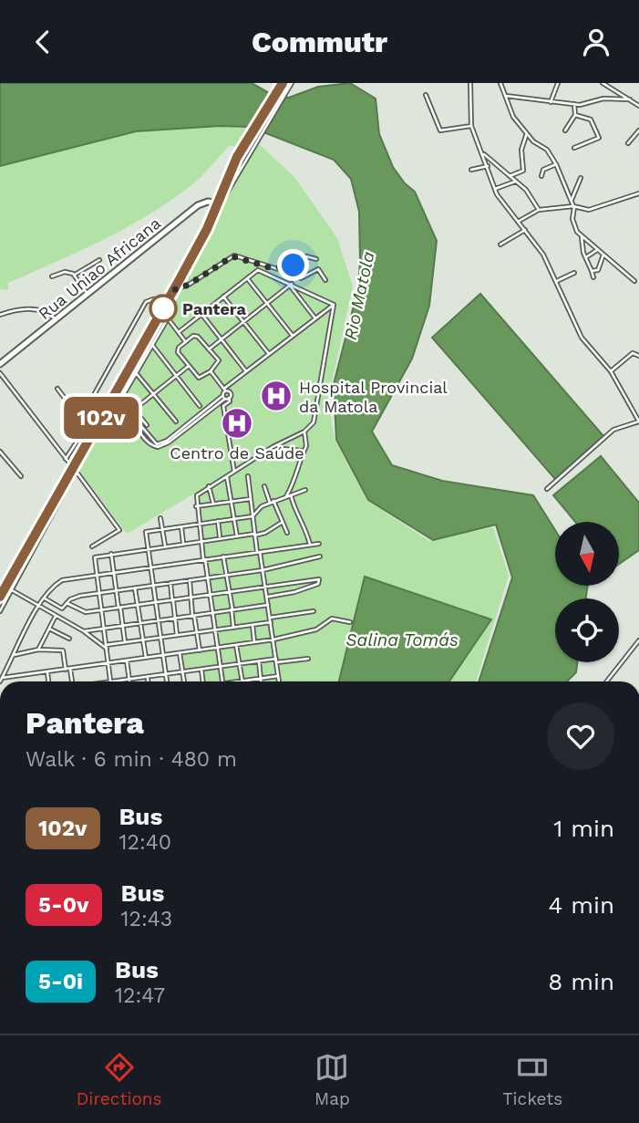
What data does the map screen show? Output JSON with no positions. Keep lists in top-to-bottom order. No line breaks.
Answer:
{"streets":{"main road":["Rua Uniao Africana"]},"water":["Rio Matola","Salina Tomás"],"places":{"other":["Pantera"],"hospital":["Hospital Provincial da Matola","Centro de Saúde"]},"lines":["bus line 102v"],"north":"bottom","page":{"header":"Commutr","on_map":"102v","heading":["Pantera","Walk · 6 min · 480 m"],"list":[{"mark":"102v","name":"Bus","note":"12:40","value":"1 min"},{"mark":"5-0v","name":"Bus","note":"12:43","value":"4 min"},{"mark":"5-0i","name":"Bus","note":"12:47","value":"8 min"}],"tabs":["Directions","Map","Tickets"]}}
